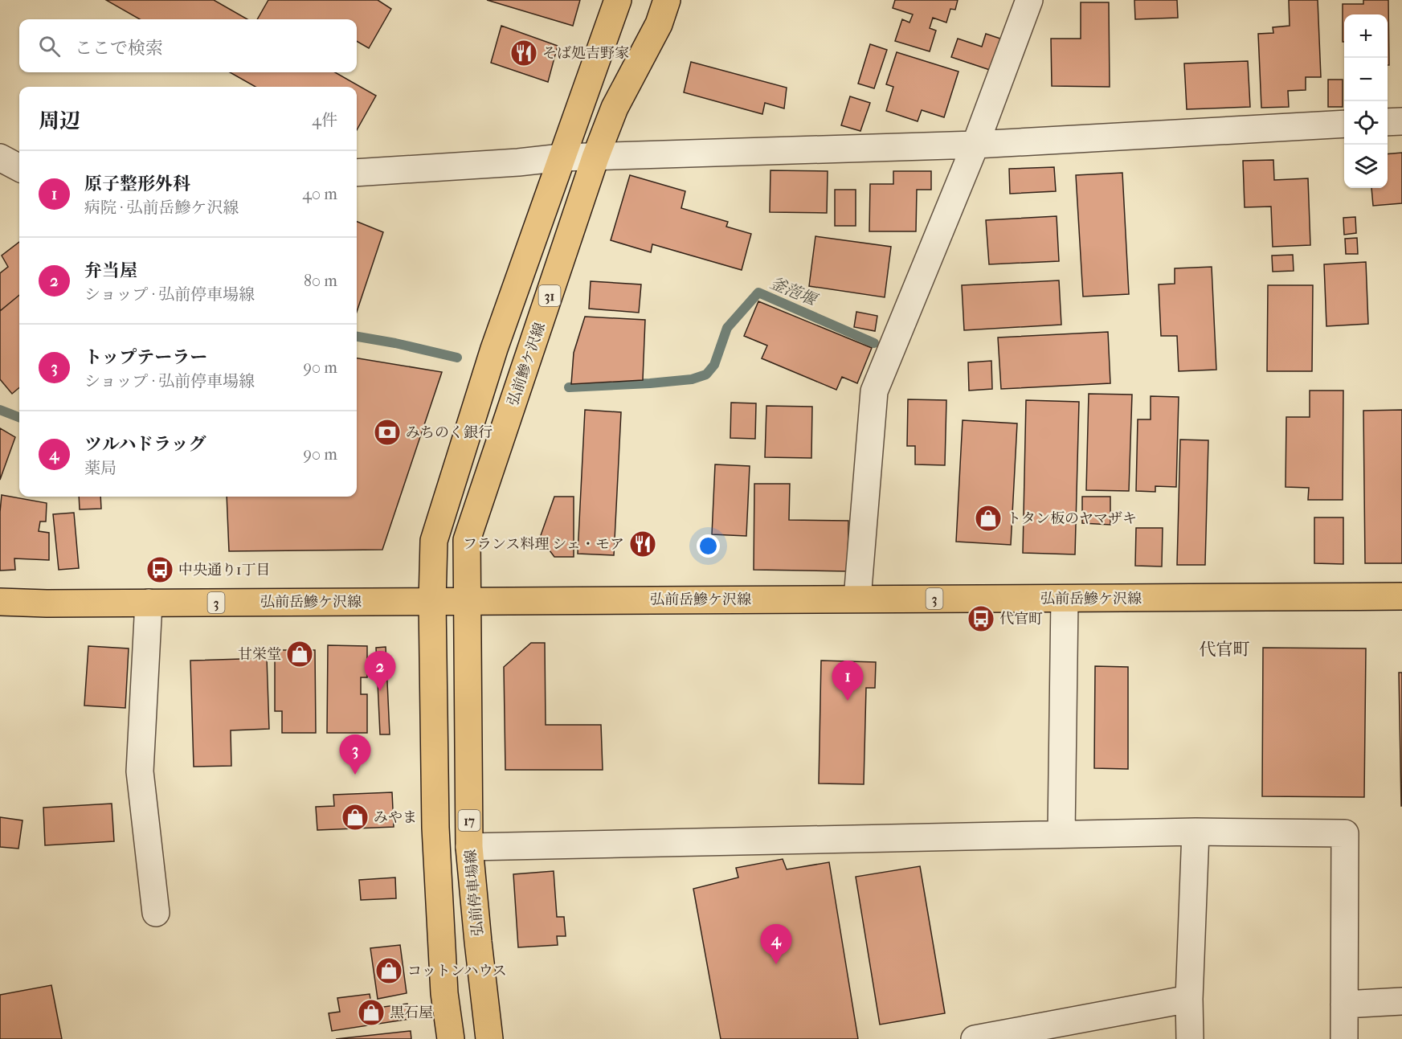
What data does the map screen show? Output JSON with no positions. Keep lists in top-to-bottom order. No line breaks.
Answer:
{"streets":{"main road":["31","弘前鰺ケ沢線","3","弘前岳鰺ケ沢線","17","弘前停車場線"]},"crossings":[["31","弘前岳鰺ケ沢線"],["弘前鰺ケ沢線","弘前岳鰺ケ沢線"],["弘前鰺ケ沢線","弘前停車場線"],["弘前岳鰺ケ沢線","弘前停車場線"]],"districts":["代官町"],"water":["釜萢堰"],"places":{"restaurant":["そば処吉野家","フランス料理 シェ・モア"],"bank":["みちのく銀行"],"shop":["トタン板のヤマザキ","甘栄堂","みやま","コットンハウス","黒石屋"],"bus stop":["中央通り1丁目","代官町"]},"page":{"map_buttons":["+","−"],"search":"ここで検索","heading":["周辺","4件"],"list":[{"mark":"1","name":"原子整形外科","note":"病院 · 弘前岳鰺ケ沢線","value":"40 m"},{"mark":"2","name":"弁当屋","note":"ショップ · 弘前停車場線","value":"80 m"},{"mark":"3","name":"トップテーラー","note":"ショップ · 弘前停車場線","value":"90 m"},{"mark":"4","name":"ツルハドラッグ","note":"薬局","value":"90 m"}],"pins":["2","1","3","4"]}}
